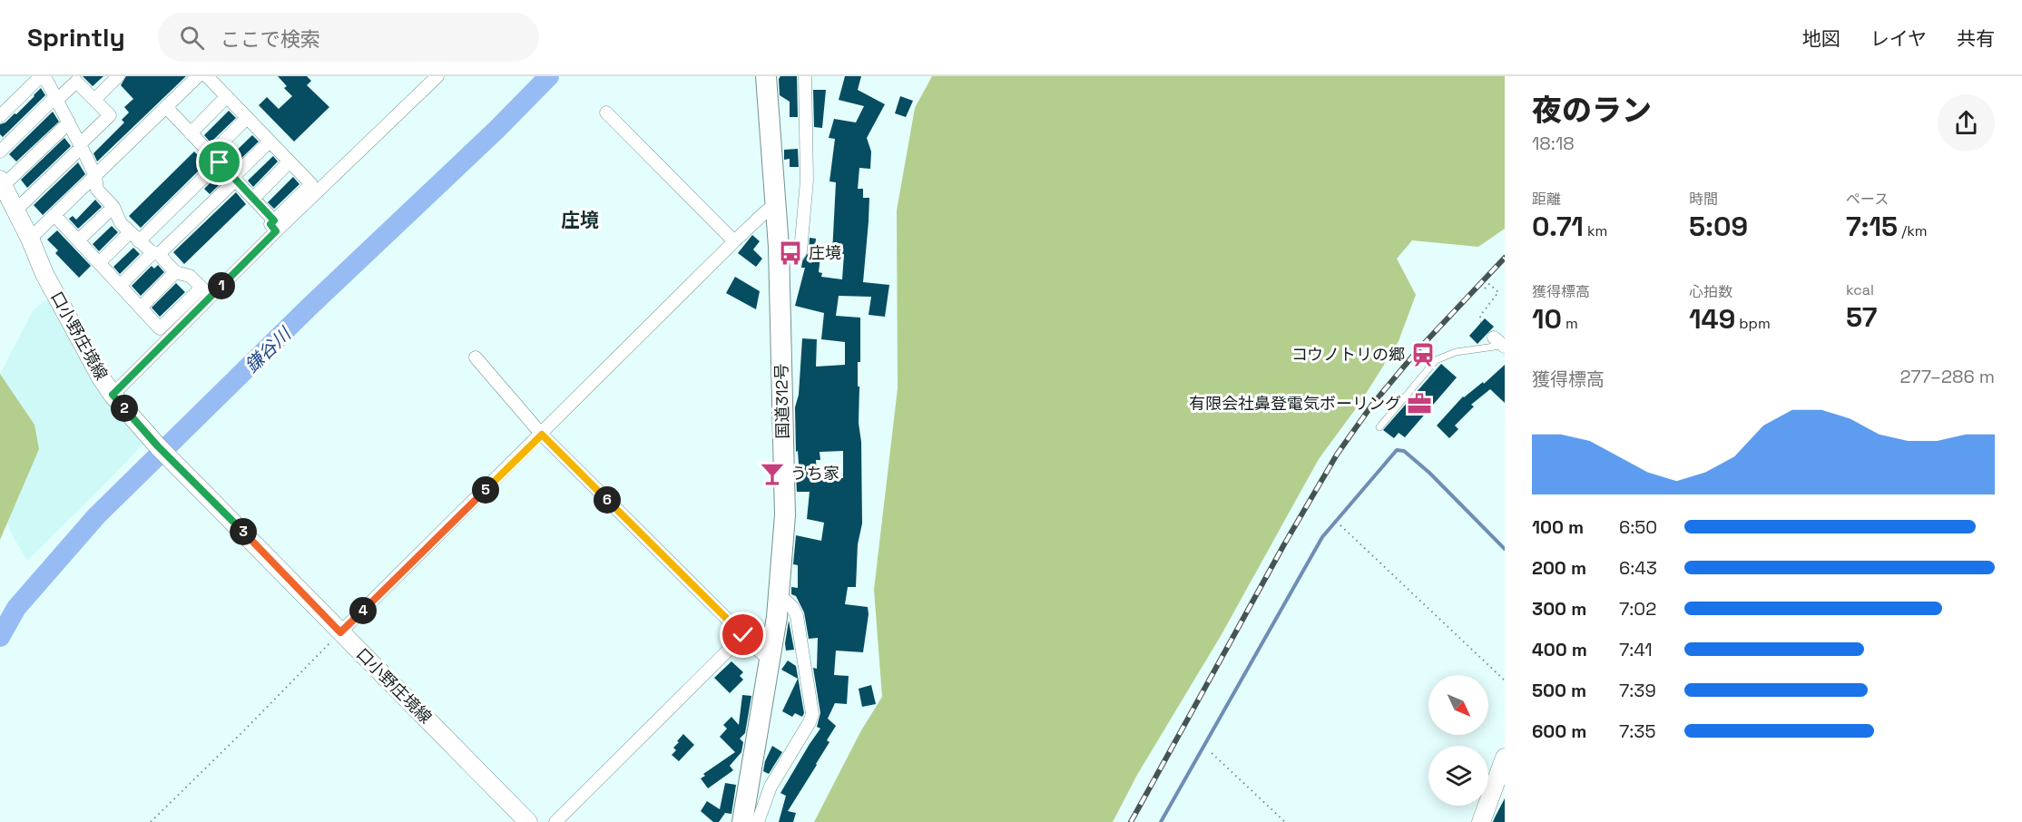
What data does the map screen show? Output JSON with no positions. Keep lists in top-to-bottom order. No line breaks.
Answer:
{"streets":{"highway":["国道312号"],"main road":["口小野庄境線"]},"districts":["庄境"],"water":["鎌谷川"],"places":{"bus stop":["庄境"],"station":["コウノトリの郷"],"office":["有限会社鼻登電気ボーリング"],"bar":["うち家"]},"north":"bottom right","page":{"header":"Sprintly","search":"ここで検索","nav":["地図","レイヤ","共有"],"heading":["夜のラン","18:18"],"stats":[["距離","0.71 km"],["時間","5:09"],["ペース","7:15 /km"],["獲得標高","10 m"],["心拍数","149 bpm"],["kcal","57"]],"pins":["1","2","5","6","3","4"],"chart":["獲得標高","277–286 m"],"list":[{"name":"100 m","note":"6:50"},{"name":"200 m","note":"6:43"},{"name":"300 m","note":"7:02"},{"name":"400 m","note":"7:41"},{"name":"500 m","note":"7:39"},{"name":"600 m","note":"7:35"}]}}
